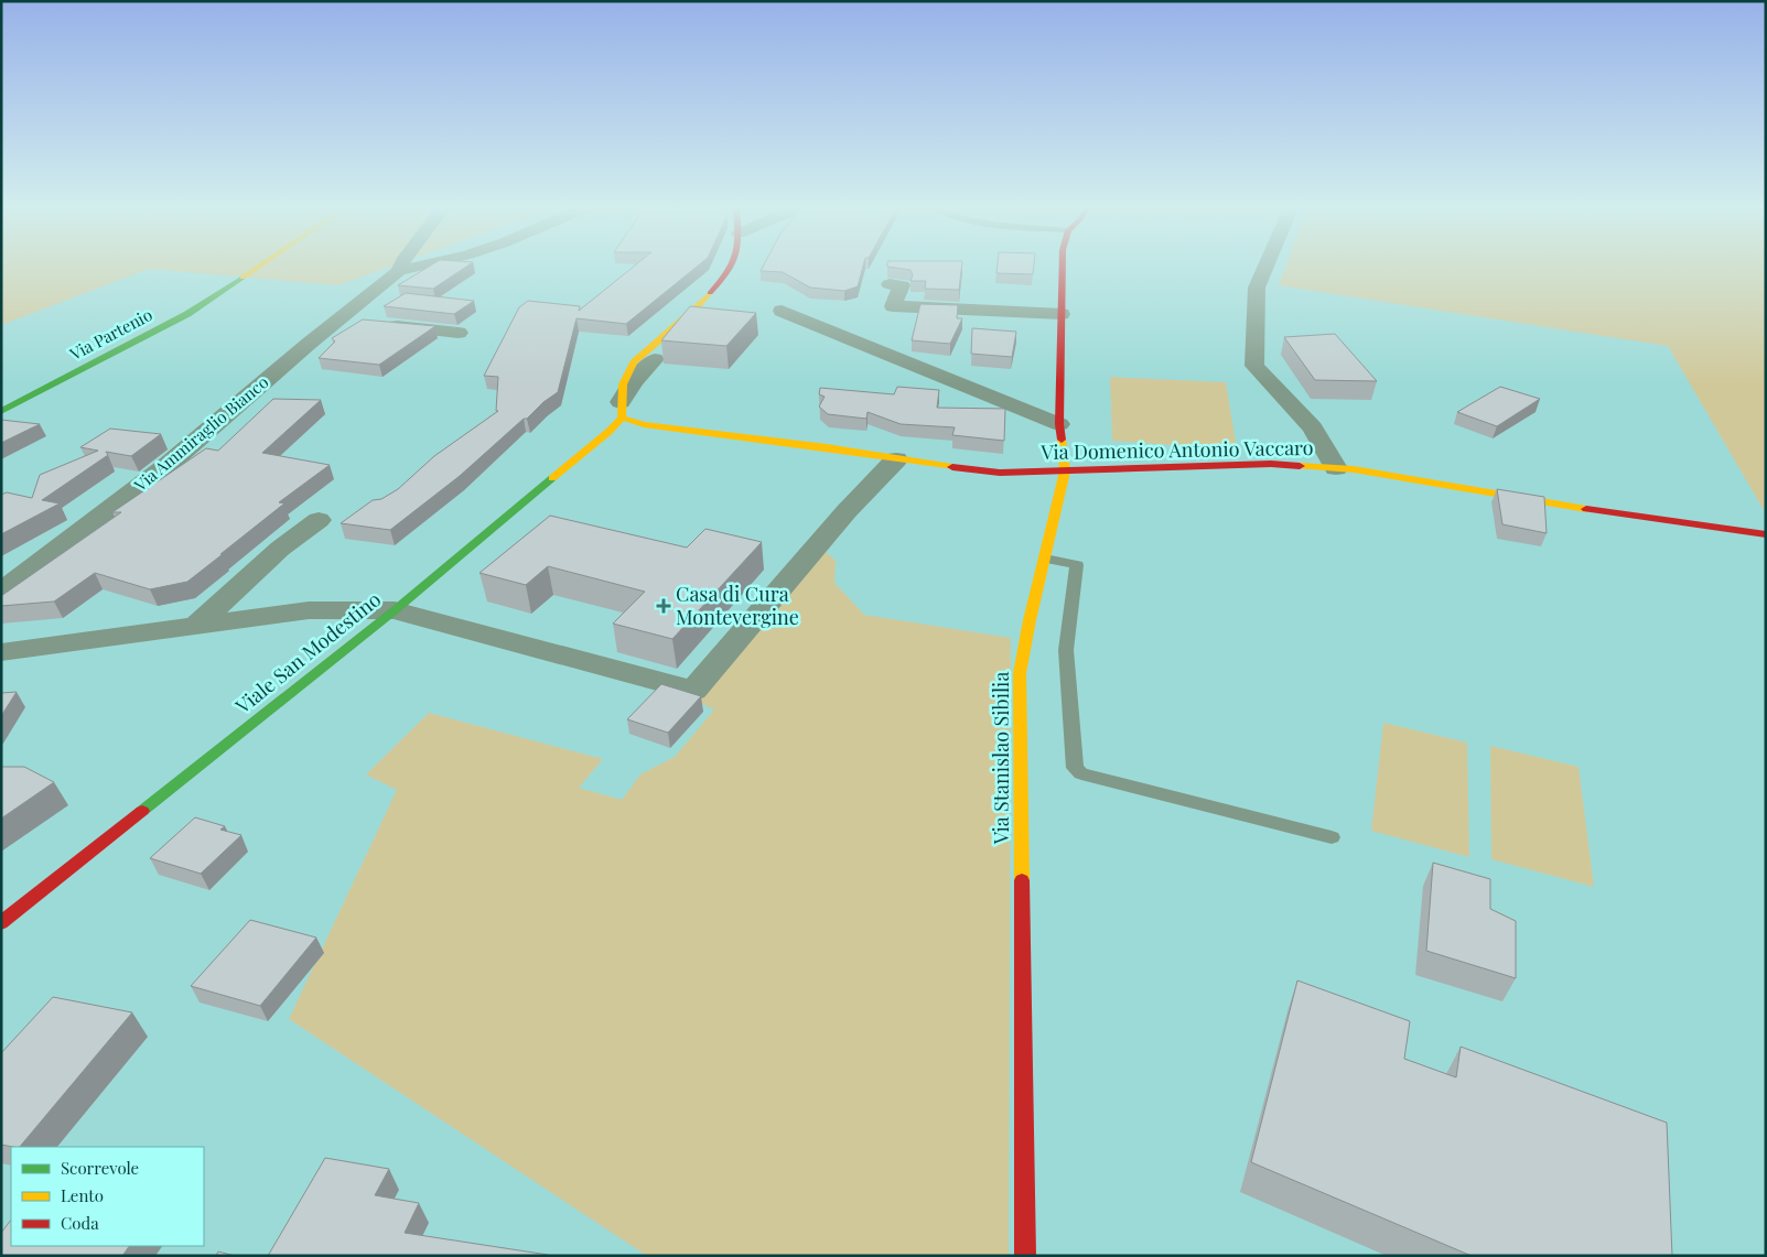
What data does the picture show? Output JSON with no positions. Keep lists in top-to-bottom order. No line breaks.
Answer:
{"streets":{"street":["Via Partenio","Via Ammiraglio Bianco","Via Domenico Antonio Vaccaro","Viale San Modestino","Via Stanislao Sibilia"]},"crossings":[["Via Domenico Antonio Vaccaro","Viale San Modestino"],["Via Domenico Antonio Vaccaro","Via Stanislao Sibilia"]],"places":{"health":["Casa di Cura Montevergine"]},"legend":["Scorrevole","Lento","Coda"]}
